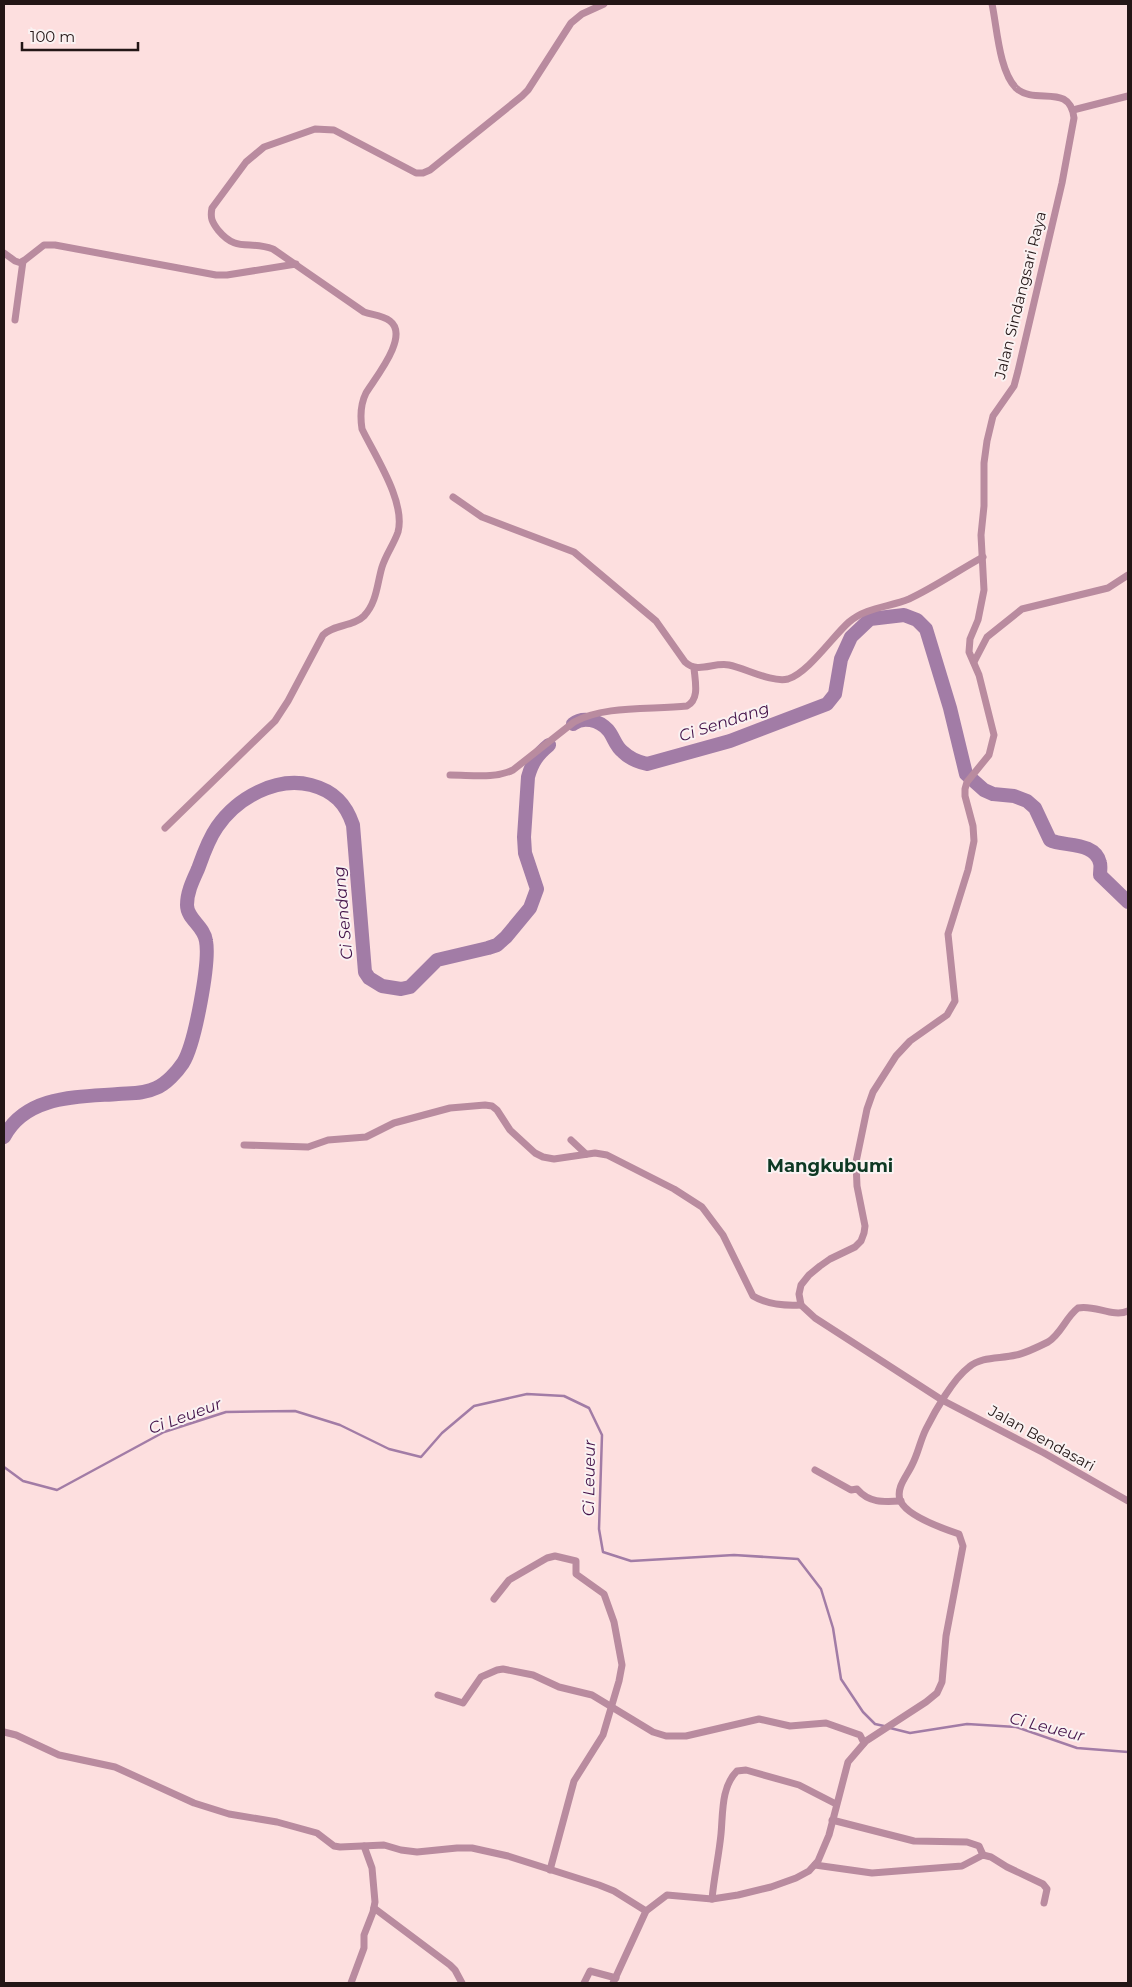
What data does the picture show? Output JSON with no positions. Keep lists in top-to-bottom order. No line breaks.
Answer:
{"streets":{"street":["Jalan Sindangsari Raya","Jalan Bendasari"]},"districts":["Mangkubumi"],"water":["Ci Sendang","Ci Leueur"],"scale_bar":"100 m"}
